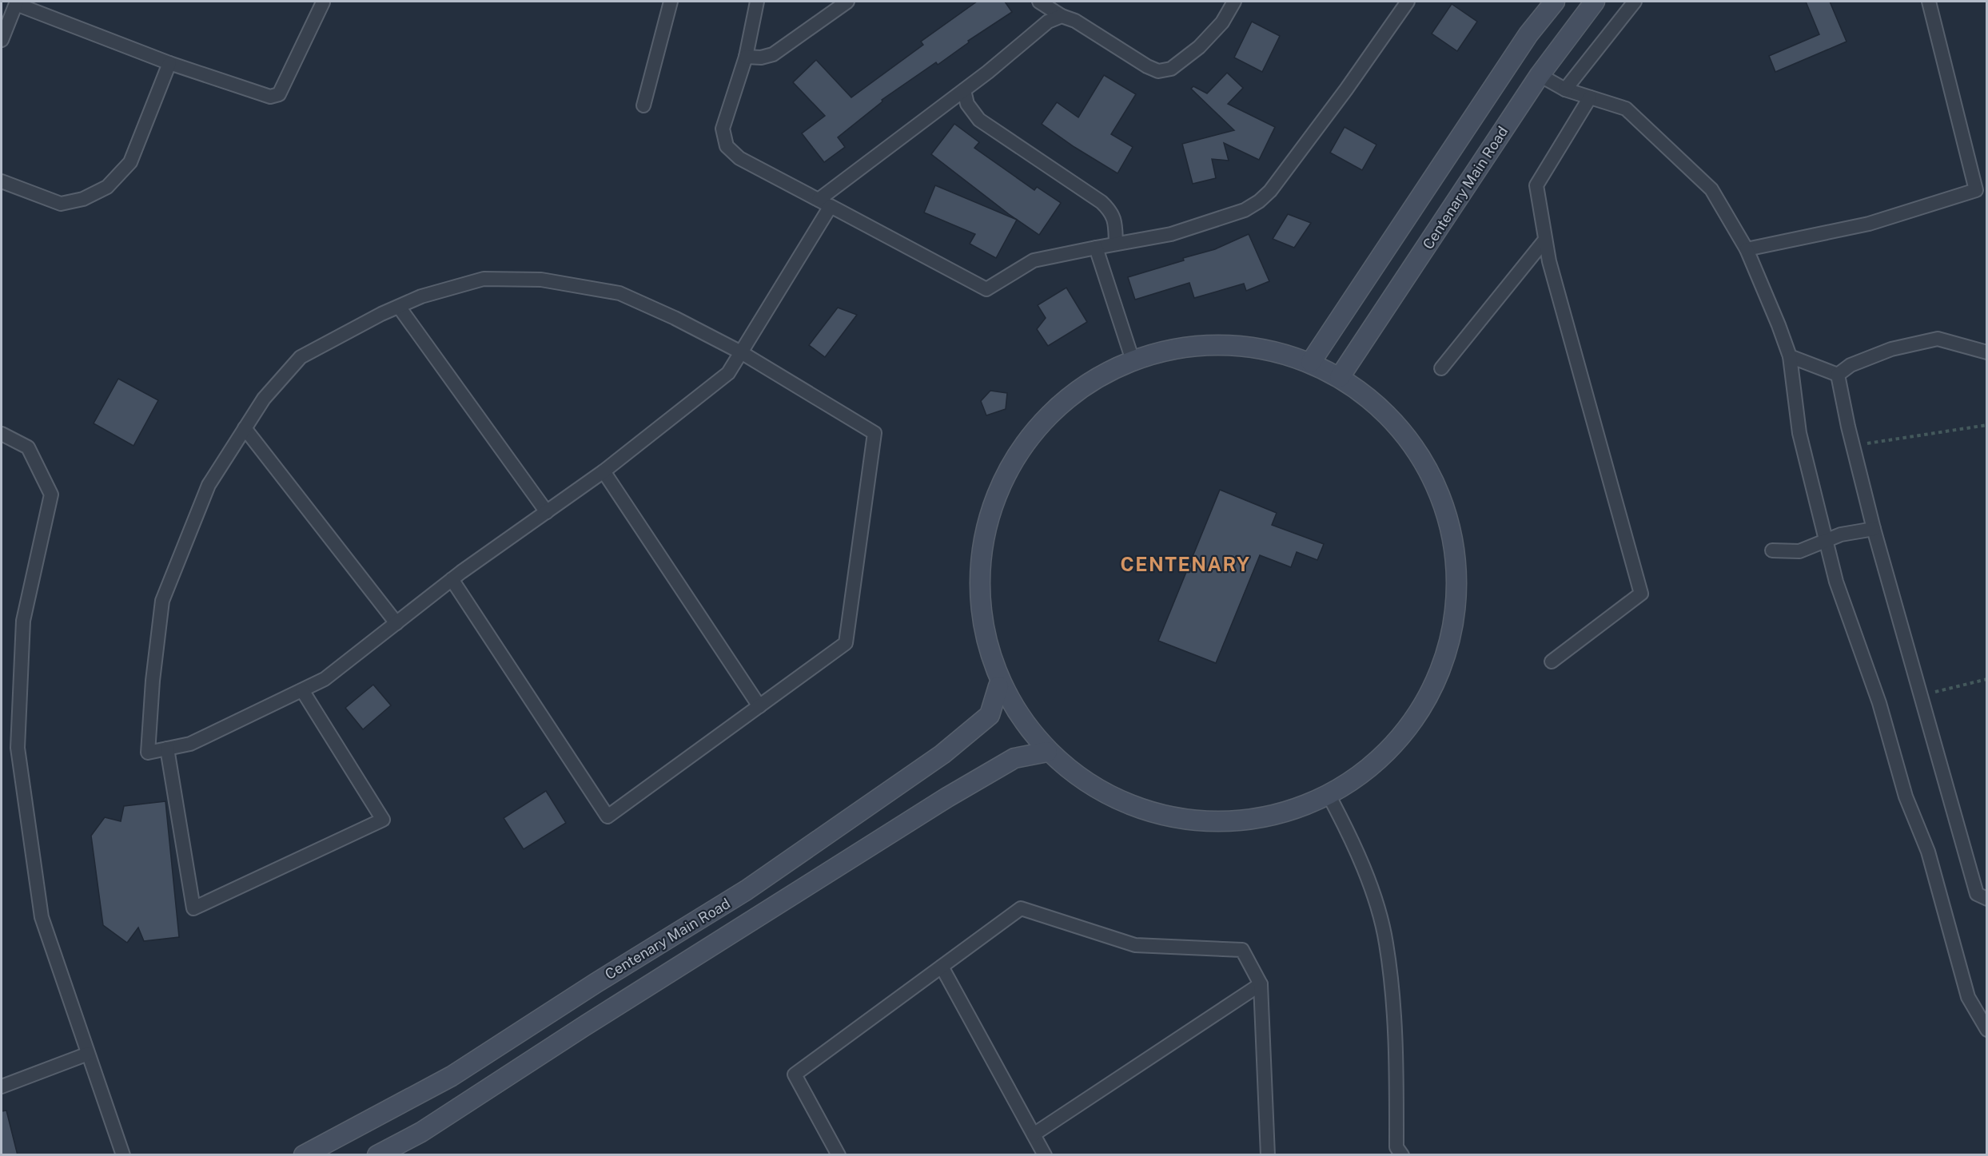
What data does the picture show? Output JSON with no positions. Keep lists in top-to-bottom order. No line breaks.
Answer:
{"streets":{"street":["Centenary Main Road"]},"districts":["CENTENARY"]}
